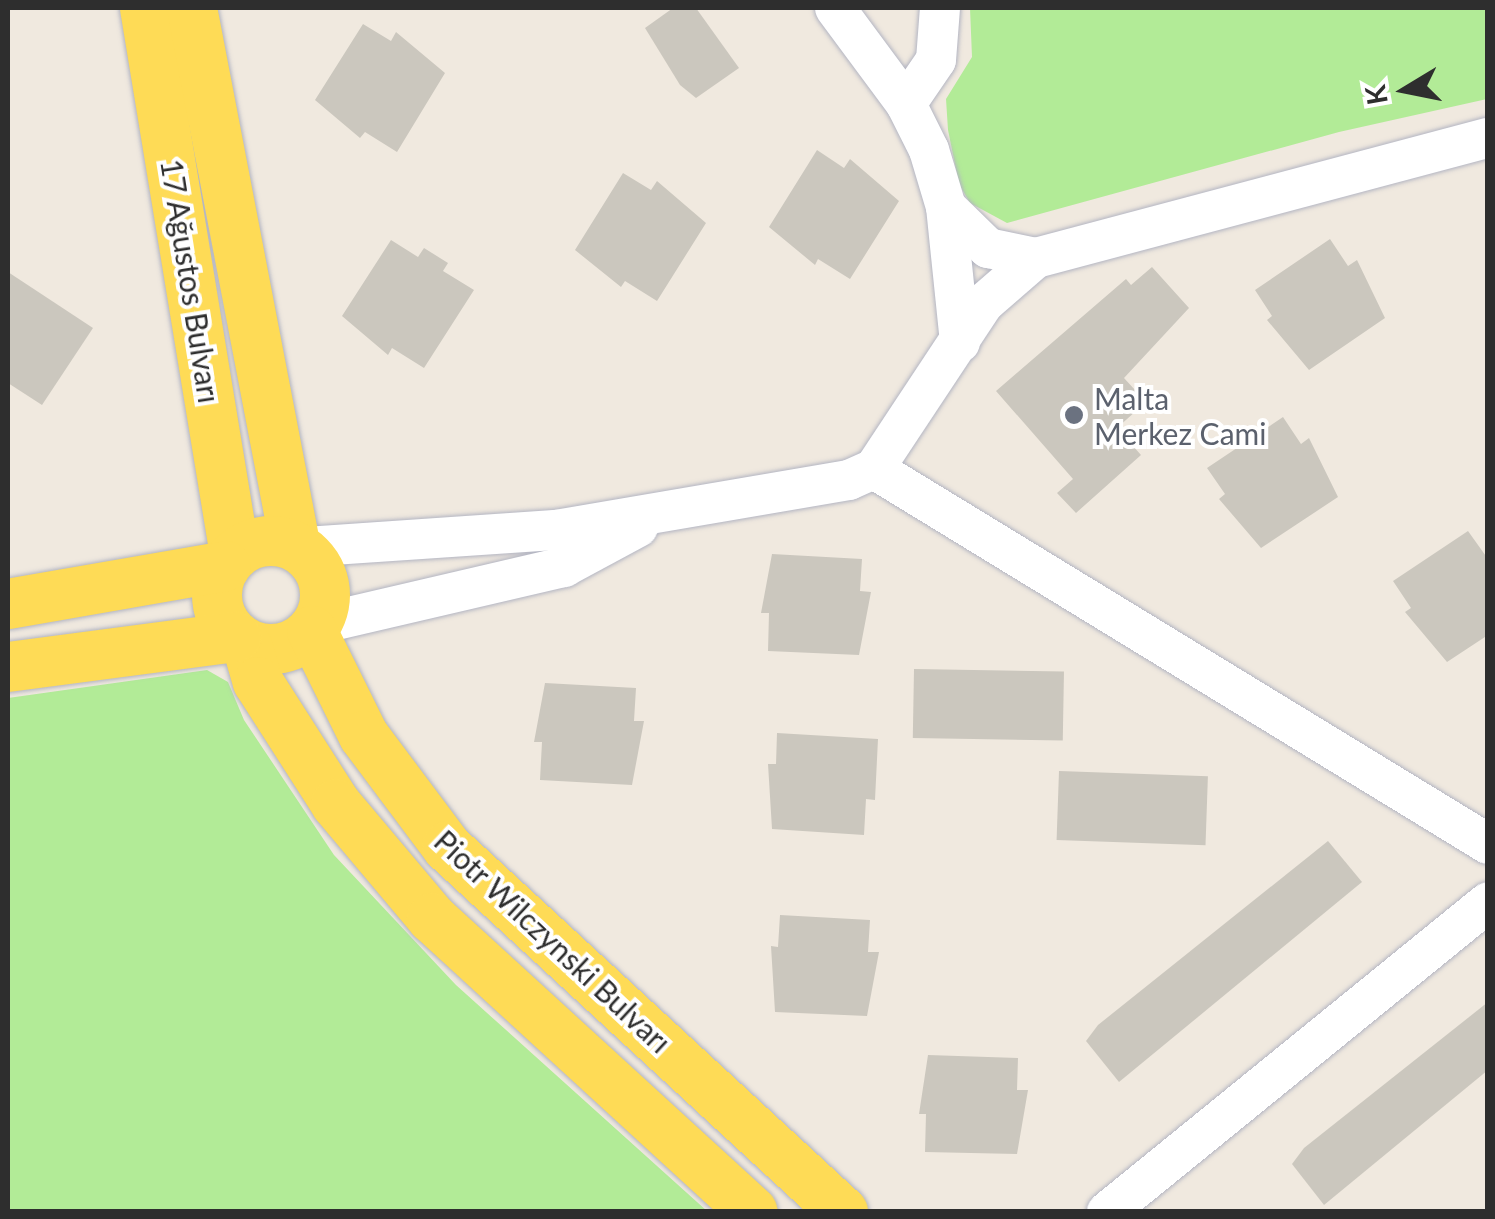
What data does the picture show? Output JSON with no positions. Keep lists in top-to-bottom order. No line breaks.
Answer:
{"streets":{"main road":["17 Ağustos Bulvarı","Piotr Wilczynski Bulvarı"]},"crossings":[["17 Ağustos Bulvarı","Piotr Wilczynski Bulvarı"]],"places":["Malta Merkez Cami"],"north":"left"}
